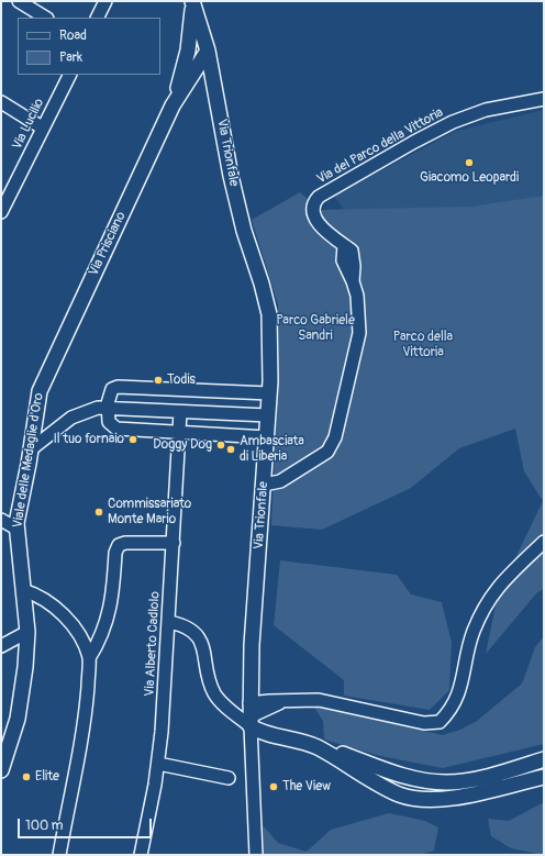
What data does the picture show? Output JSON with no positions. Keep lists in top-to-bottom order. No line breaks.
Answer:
{"streets":{"main road":["Via Trionfale","Via Prisciano","Viale delle Medaglie d'Oro"],"street":["Via Lucilio","Via del Parco della Vittoria","Via Alberto Cadlolo"]},"crossings":[["Via del Parco della Vittoria","Via Trionfale"],["Via Trionfale","Via Prisciano"],["Via Prisciano","Viale delle Medaglie d'Oro"]],"parks":["Parco Gabriele Sandri","Parco della Vittoria"],"places":["Giacomo Leopardi","Todis","Il tuo fornaio","Doggy Dog","Ambasciata di Liberia","Commissariato Monte Mario","Elite","The View"],"legend":["Road","Park"],"scale_bar":"100 m"}
